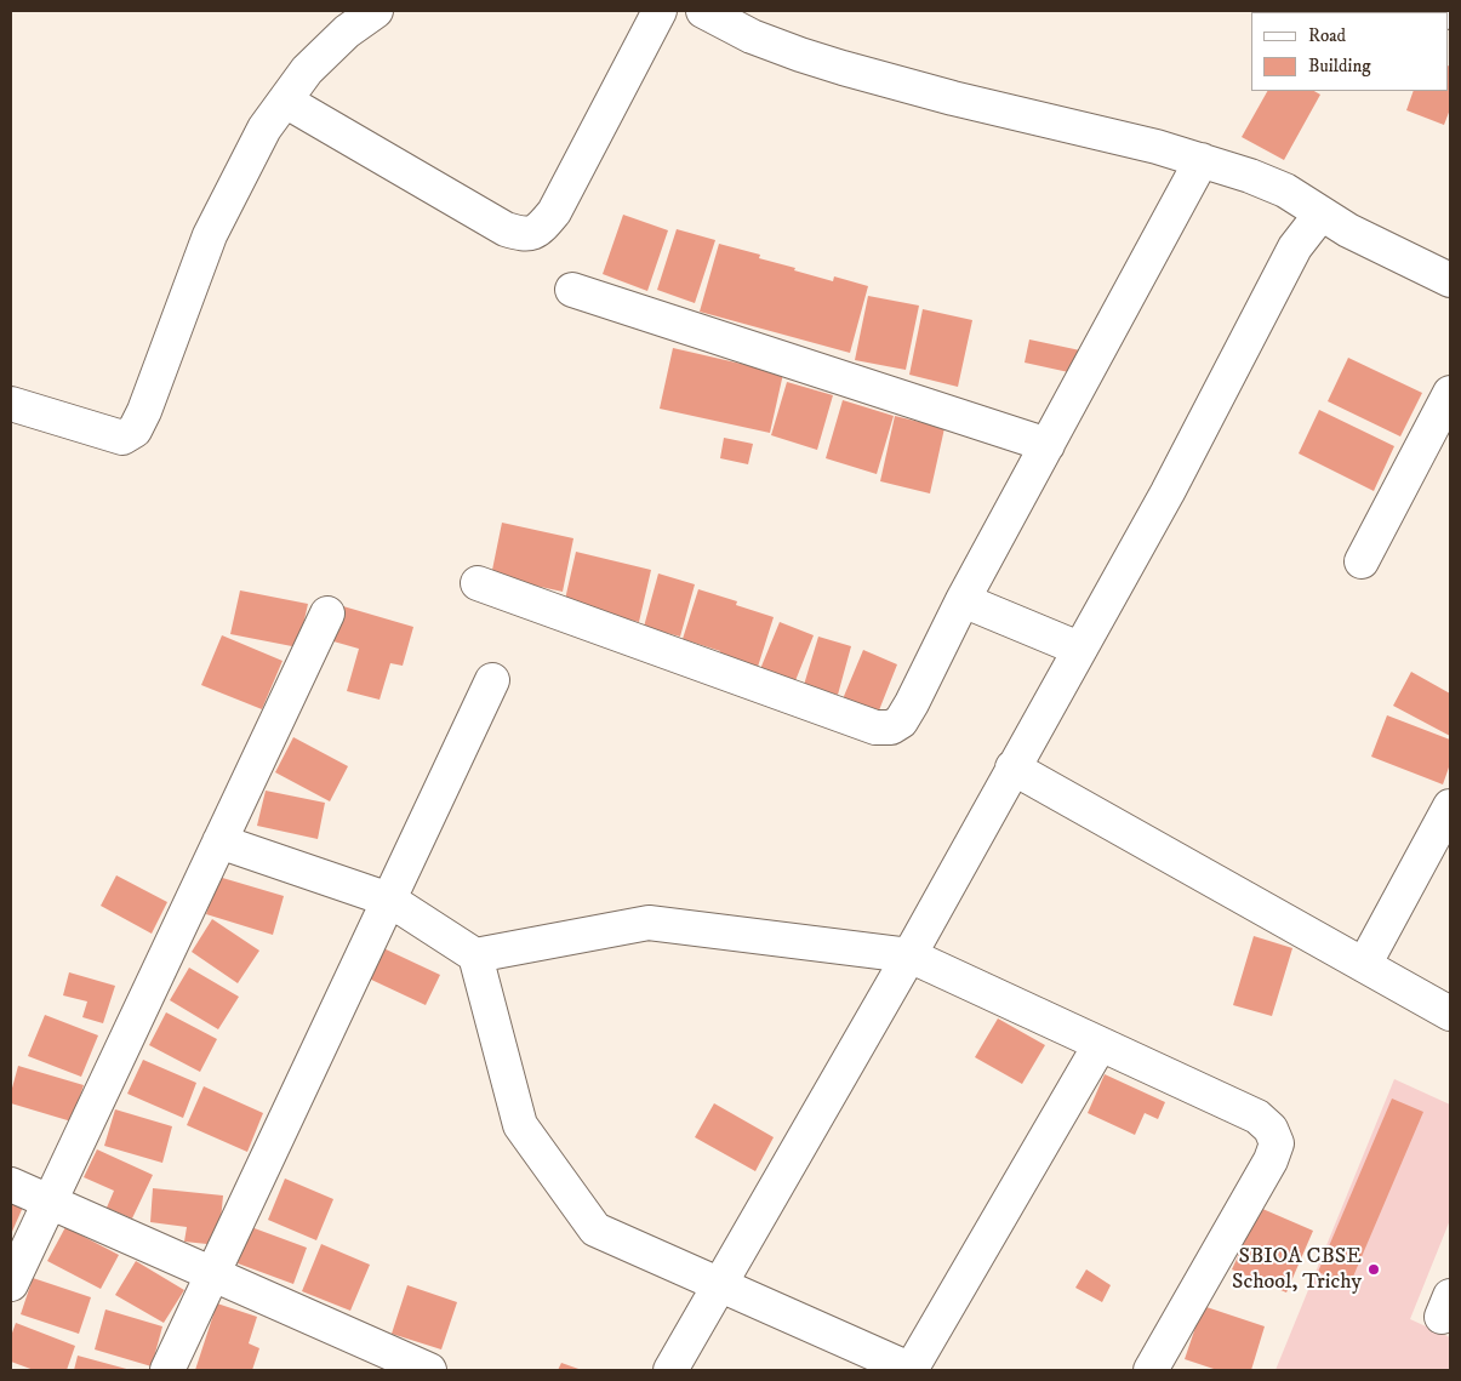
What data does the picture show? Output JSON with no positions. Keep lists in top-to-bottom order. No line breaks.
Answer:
{"places":["SBIOA CBSE School, Trichy"],"legend":["Road","Building"]}
